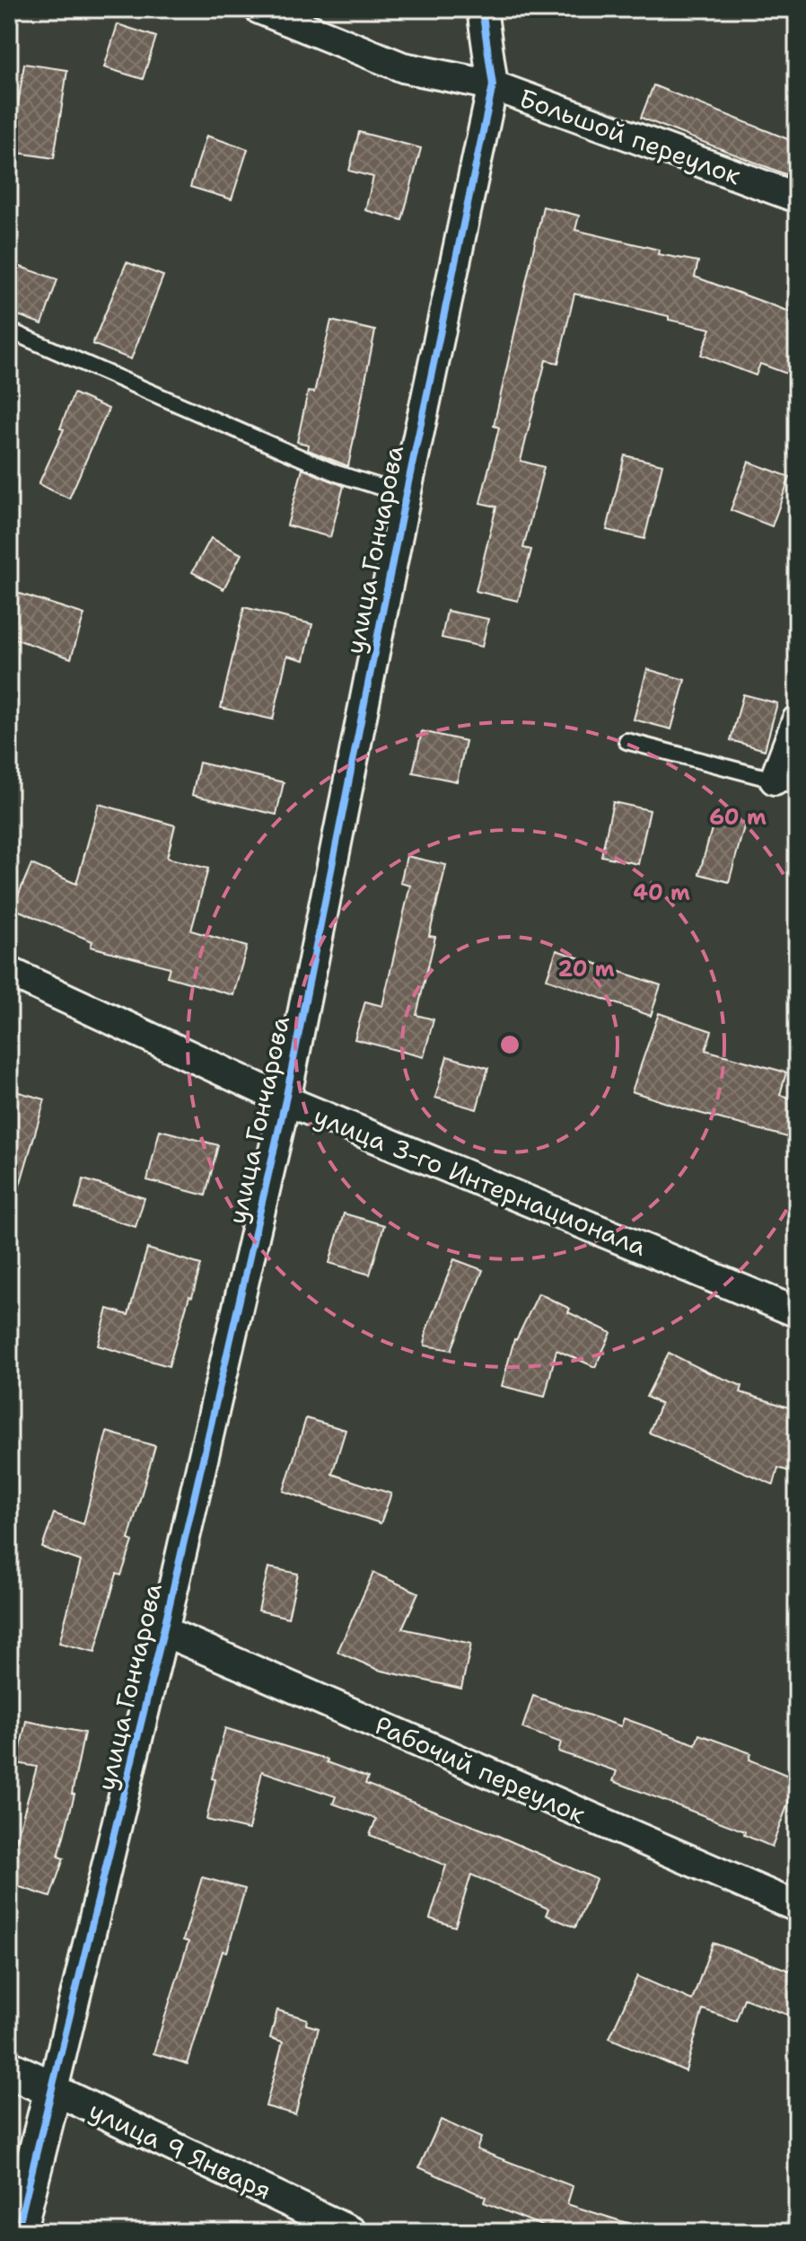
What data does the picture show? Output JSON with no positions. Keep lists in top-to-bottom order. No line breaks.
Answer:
{"streets":{"street":["Большой переулок","улица Гончарова","улица 3-го Интернационала","Рабочий переулок","улица 9 Января"]},"crossings":[["Большой переулок","улица Гончарова"],["улица Гончарова","улица 3-го Интернационала"],["улица Гончарова","Рабочий переулок"],["улица Гончарова","улица 9 Января"]],"rings":["60 m","40 m","20 m"]}
